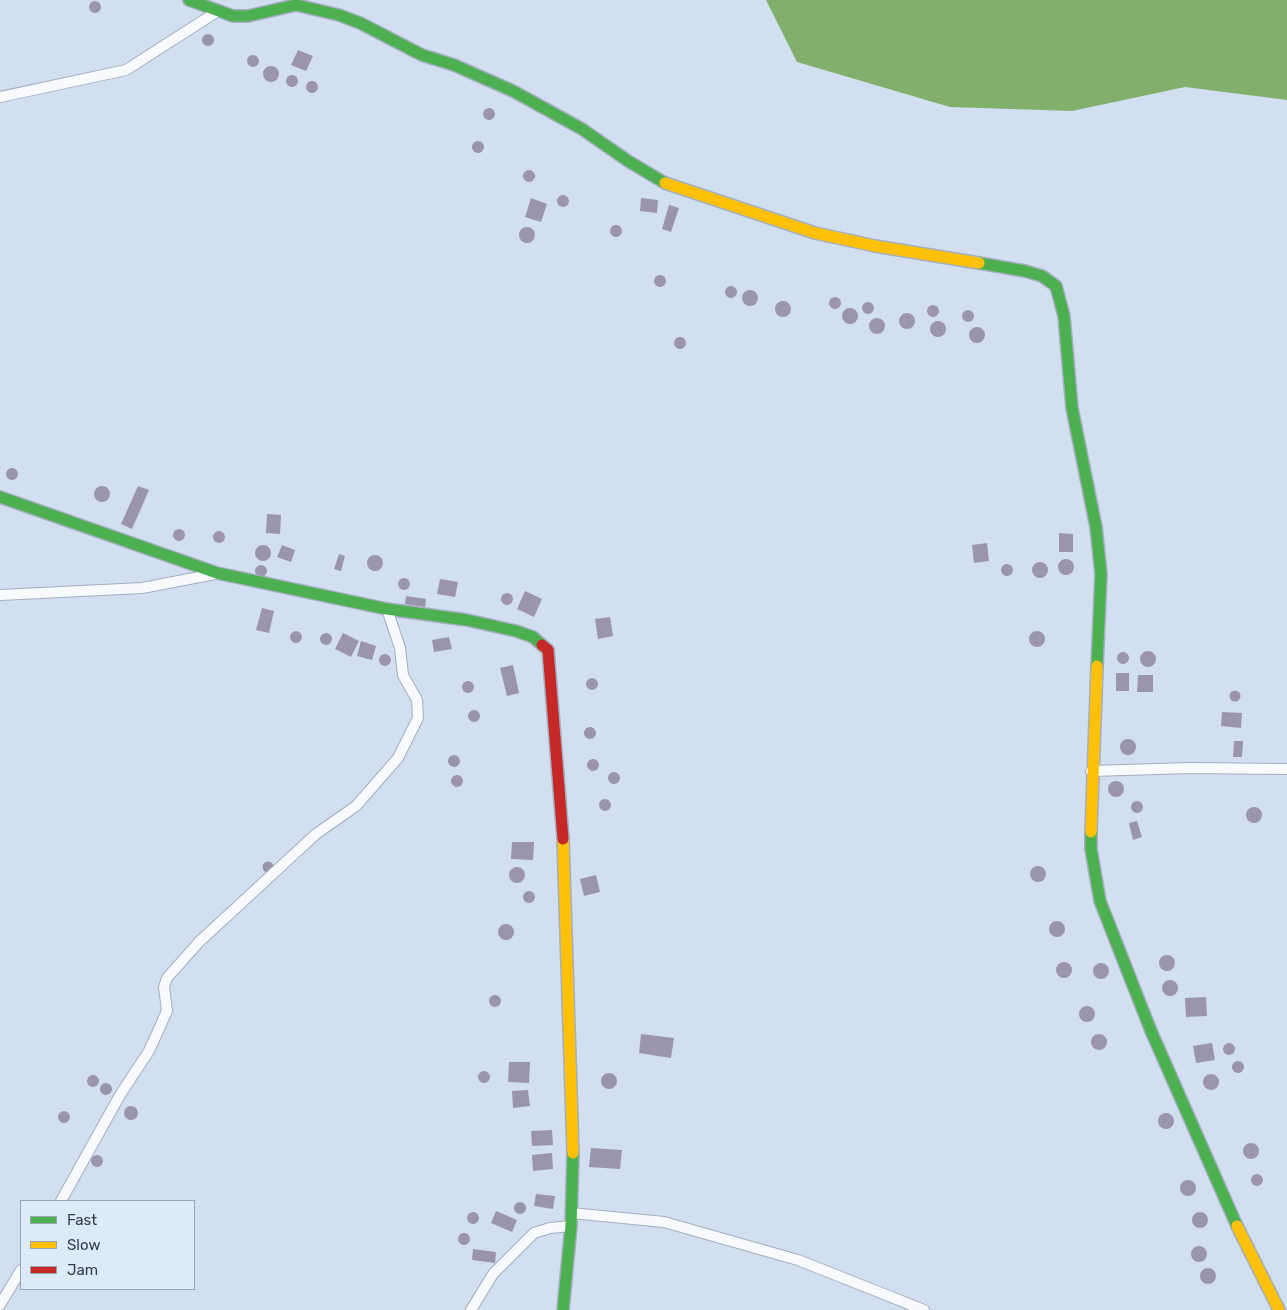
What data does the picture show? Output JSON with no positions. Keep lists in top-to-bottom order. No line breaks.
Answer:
{"legend":["Fast","Slow","Jam"]}
